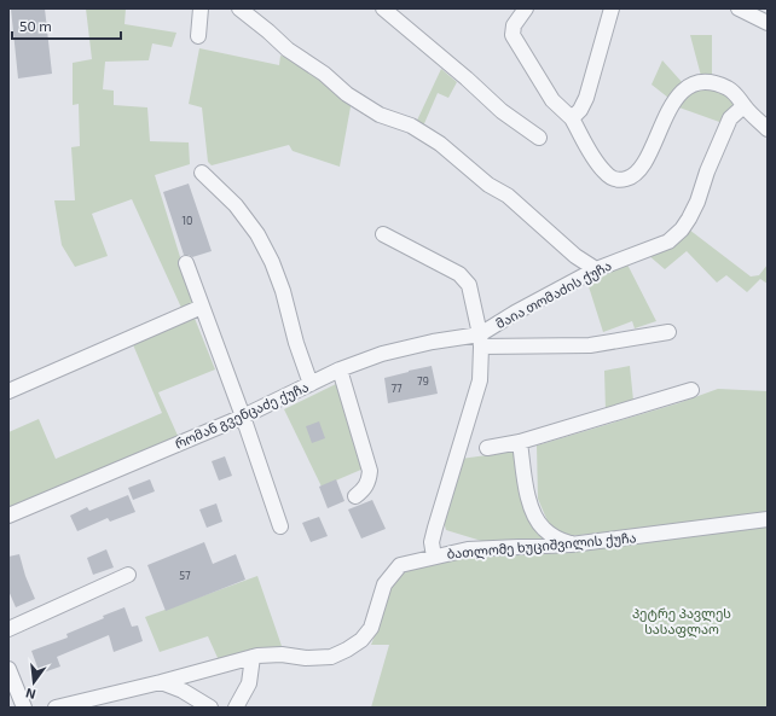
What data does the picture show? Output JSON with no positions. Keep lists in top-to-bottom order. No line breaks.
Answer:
{"streets":{"street":["მაია თომაძის ქუჩა","რომან გვენცაძე ქუჩა","ბათლომე ხუციშვილის ქუჩა"]},"crossings":[["მაია თომაძის ქუჩა","რომან გვენცაძე ქუჩა"]],"parks":["პეტრე პავლეს სასაფლაო"],"house_numbers":["10","79","77","57"],"scale_bar":"50 m","north":"bottom"}
